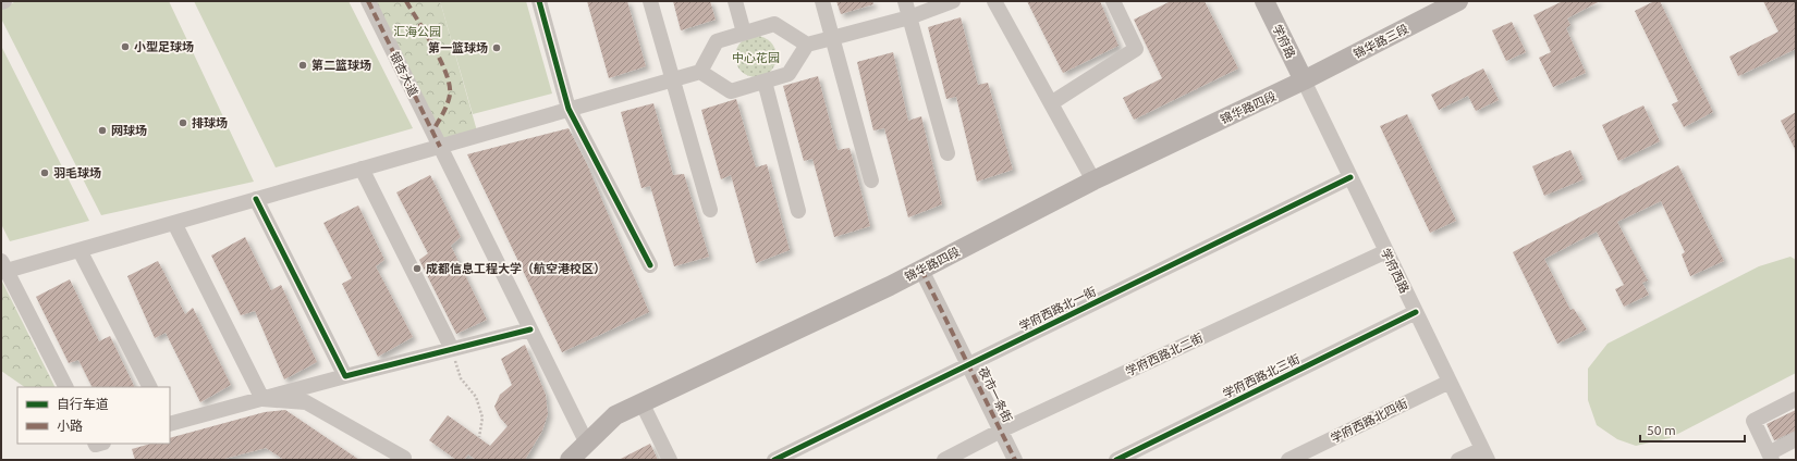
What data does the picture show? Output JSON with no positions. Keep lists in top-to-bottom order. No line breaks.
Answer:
{"streets":{"main road":["学府路","锦华路三段","锦华路四段"],"street":["银杏大道","学府西路","学府西路北一街","学府西路北二街","学府西路北三街","夜市一条街","学府西路北四街"]},"crossings":[["学府路","锦华路三段"],["学府路","锦华路四段"],["学府路","学府西路"],["锦华路三段","锦华路四段"],["锦华路三段","学府西路"],["银杏大道","锦华路四段"],["锦华路四段","学府西路"],["锦华路四段","夜市一条街"],["学府西路","学府西路北一街"],["学府西路","学府西路北二街"],["学府西路","学府西路北三街"],["学府西路","学府西路北四街"],["学府西路北一街","夜市一条街"],["学府西路北二街","夜市一条街"]],"parks":["汇海公园","中心花园"],"places":["小型足球场","第一篮球场","第二篮球场","排球场","网球场","羽毛球场","成都信息工程大学（航空港校区）"],"legend":["自行车道","小路"],"scale_bar":"50 m"}
